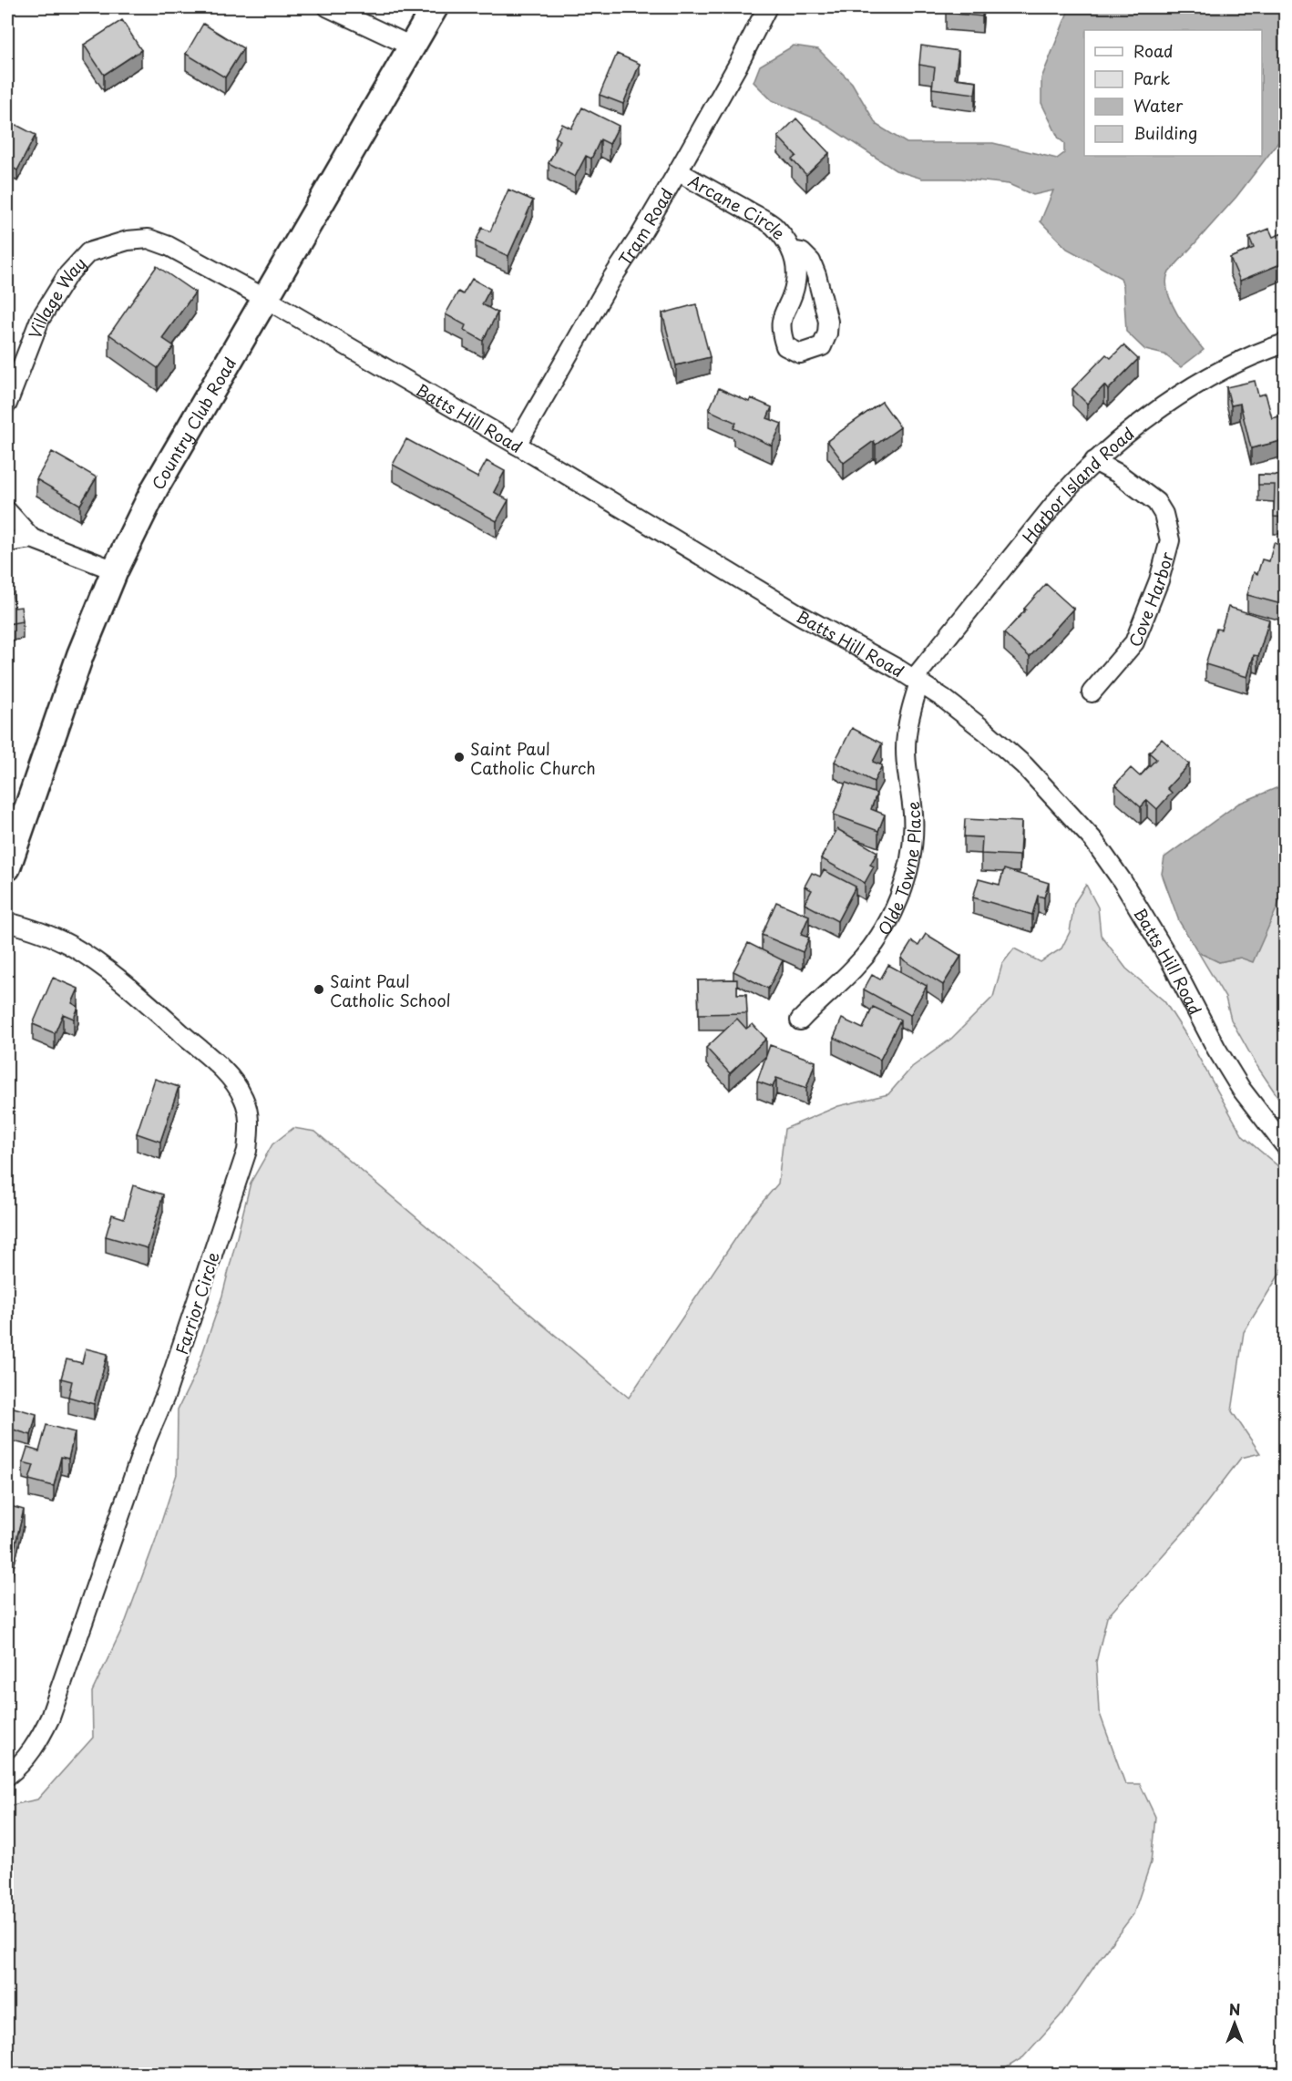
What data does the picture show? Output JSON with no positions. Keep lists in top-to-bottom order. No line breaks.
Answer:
{"streets":{"street":["Arcane Circle","Tram Road","Village Way","Batts Hill Road","Country Club Road","Harbor Island Road","Cove Harbor","Olde Towne Place","Farrior Circle"]},"crossings":[["Arcane Circle","Tram Road"],["Tram Road","Batts Hill Road"],["Village Way","Batts Hill Road"],["Village Way","Country Club Road"],["Batts Hill Road","Country Club Road"],["Batts Hill Road","Harbor Island Road"],["Batts Hill Road","Olde Towne Place"],["Harbor Island Road","Cove Harbor"],["Harbor Island Road","Olde Towne Place"]],"places":["Saint Paul Catholic Church","Saint Paul Catholic School"],"legend":["Road","Park","Water","Building"],"north":"top"}
